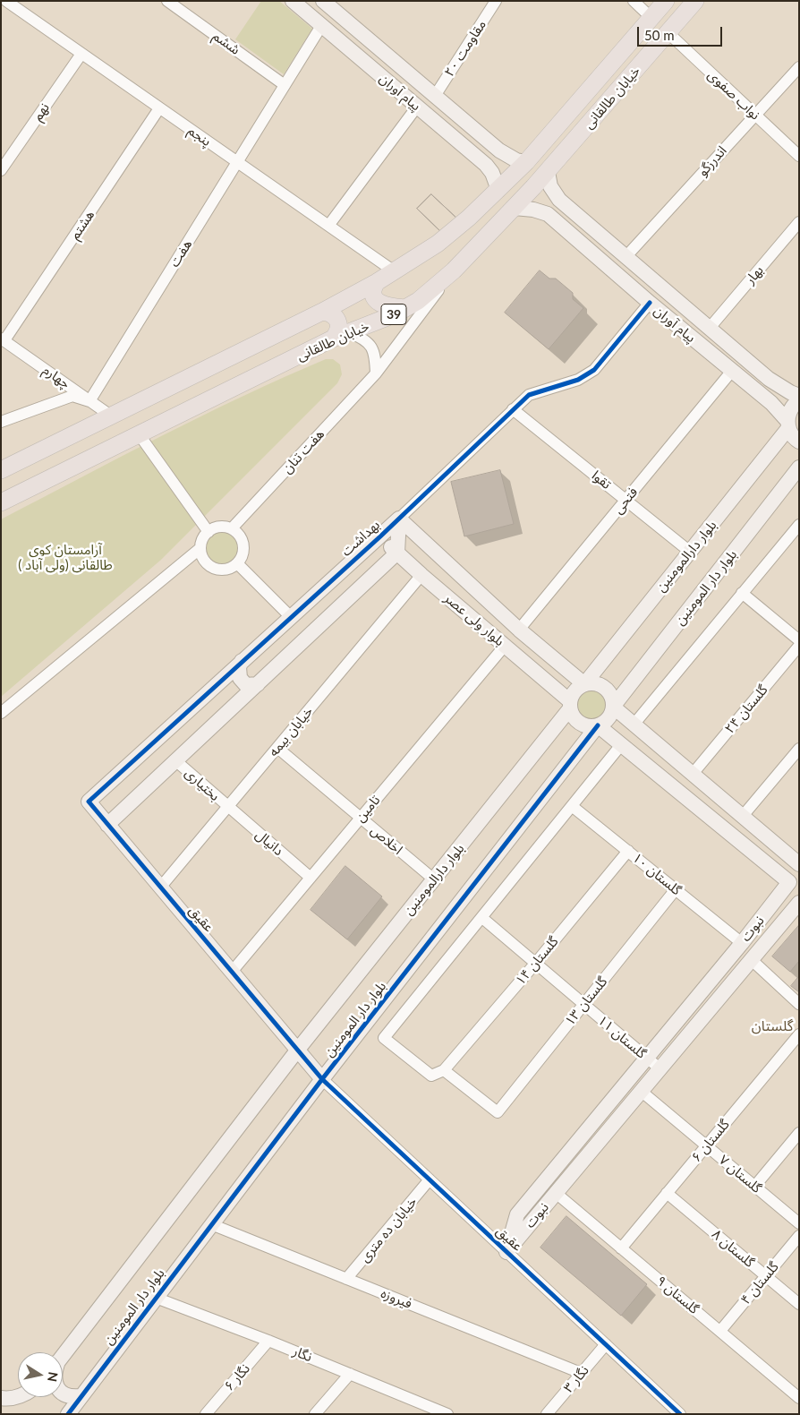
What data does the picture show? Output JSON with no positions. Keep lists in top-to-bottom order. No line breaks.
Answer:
{"streets":{"main road":["خیابان طالقانی","39"],"street":["ششم","مقاومت ۲۰","پیام آوران","نواب صفوی","نهم","پنجم","اندرزگو","هشتم","هفت","بهار","چهارم","هفت تنان","تقوا","فتحی","بهداشت","بلوار دارالمومنین","بلوار دار المومنین","بلوار ولی عصر","گلستان ۲۴","خیابان بیمه","بختیاری","تامین","اخلاص","دانیال","گلستان ۱۰","عقیق","نبوت","گلستان ۱۴","گلستان ۱۳","گلستان ۱۱","گلستان ۶","گلستان ۷","خیابان ده متری","گلستان ۸","گلستان ۴","گلستان ۹","فیروزه","نگار","نگار ۶","نگار ۳"]},"crossings":[["ششم","هفت"],["مقاومت ۲۰","پیام آوران"],["پیام آوران","خیابان طالقانی"],["پیام آوران","اندرزگو"],["پیام آوران","هفت"],["پیام آوران","بهار"],["پیام آوران","فتحی"],["پیام آوران","بهداشت"],["پیام آوران","بلوار دارالمومنین"],["نواب صفوی","خیابان طالقانی"],["نواب صفوی","اندرزگو"],["خیابان طالقانی","پنجم"],["خیابان طالقانی","چهارم"],["خیابان طالقانی","هفت تنان"],["نهم","پنجم"],["پنجم","هشتم"],["پنجم","هفت"],["هشتم","چهارم"],["هفت","چهارم"],["تقوا","فتحی"],["تقوا","بهداشت"],["تقوا","بلوار دارالمومنین"],["فتحی","بلوار ولی عصر"],["بهداشت","بلوار ولی عصر"],["بهداشت","عقیق"],["بلوار دارالمومنین","بلوار دار المومنین"],["بلوار دارالمومنین","بلوار ولی عصر"],["بلوار دارالمومنین","اخلاص"],["بلوار دارالمومنین","عقیق"],["بلوار دار المومنین","بلوار ولی عصر"],["بلوار دار المومنین","عقیق"],["بلوار دار المومنین","فیروزه"],["بلوار دار المومنین","نگار"],["بلوار ولی عصر","خیابان بیمه"],["بلوار ولی عصر","تامین"],["خیابان بیمه","بختیاری"],["خیابان بیمه","اخلاص"],["خیابان بیمه","دانیال"],["خیابان بیمه","عقیق"],["بختیاری","دانیال"],["تامین","اخلاص"],["تامین","دانیال"],["تامین","عقیق"],["گلستان ۱۰","نبوت"],["گلستان ۱۰","گلستان ۱۴"],["گلستان ۱۰","گلستان ۱۳"],["عقیق","نبوت"],["عقیق","خیابان ده متری"],["عقیق","نگار ۳"],["نبوت","گلستان ۱۱"],["نبوت","گلستان ۷"],["نبوت","گلستان ۹"],["گلستان ۱۴","گلستان ۱۳"],["گلستان ۱۴","گلستان ۱۱"],["گلستان ۱۳","گلستان ۱۱"],["گلستان ۶","گلستان ۷"],["گلستان ۶","گلستان ۸"],["گلستان ۶","گلستان ۹"],["خیابان ده متری","فیروزه"],["گلستان ۸","گلستان ۴"],["گلستان ۴","گلستان ۹"],["فیروزه","نگار ۳"],["نگار","نگار ۶"]],"districts":["گلستان"],"parks":["آرامستان کوی طالقانی (ولی آباد )"],"scale_bar":"50 m","north":"right"}
